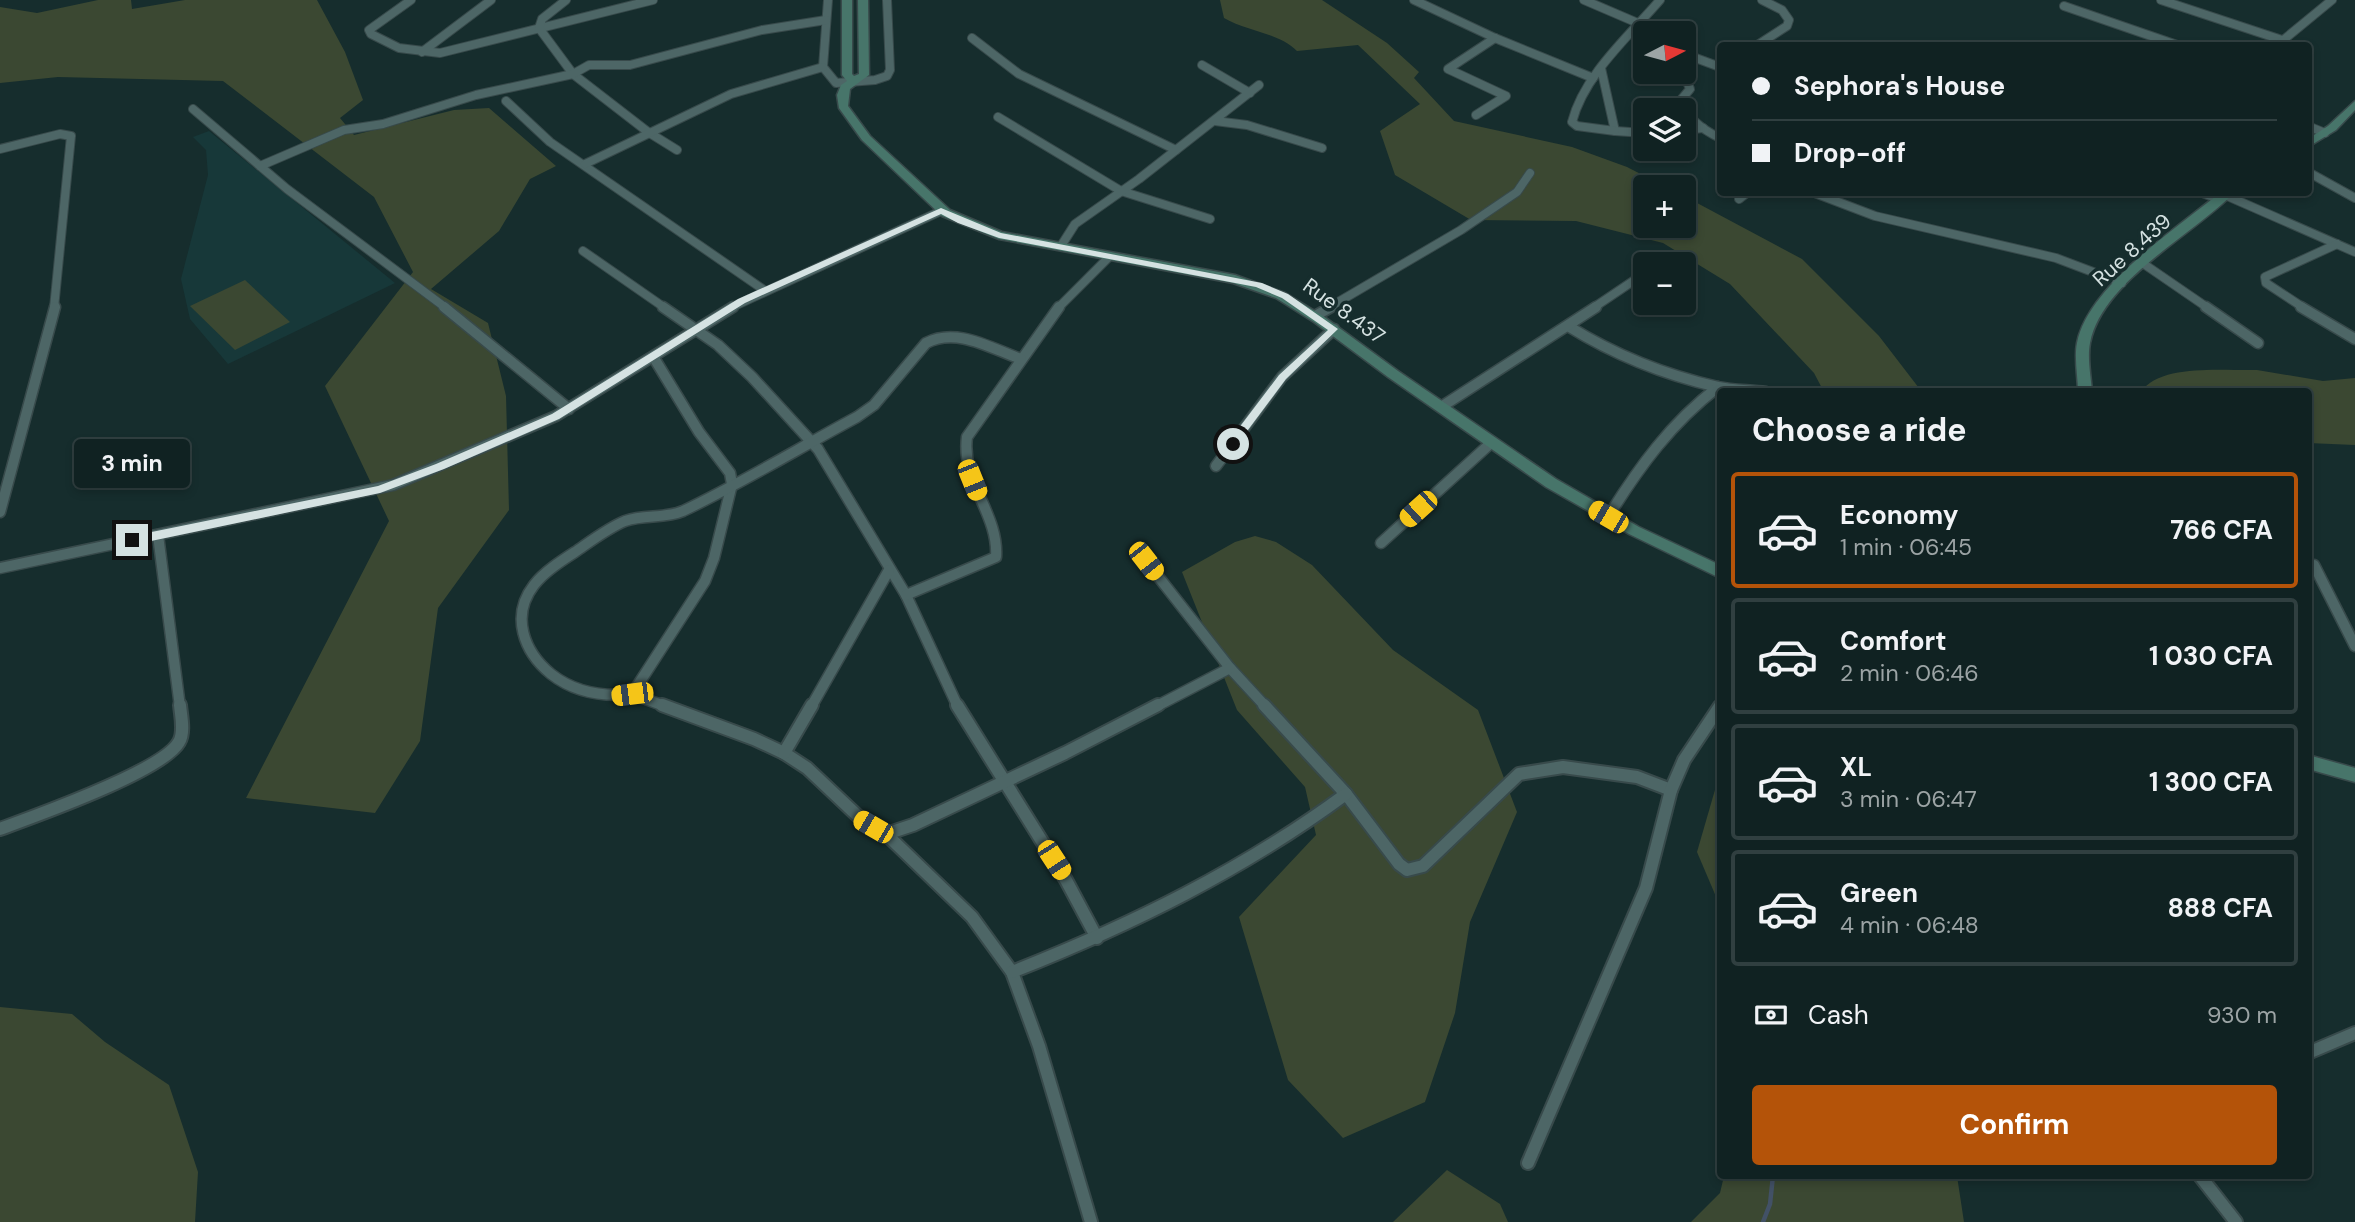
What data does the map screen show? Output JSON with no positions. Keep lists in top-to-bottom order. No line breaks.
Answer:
{"streets":{"main road":["Rue 8.439","Rue 8.437"]},"north":"right","page":{"map_buttons":["+","−"],"banner":["Sephora's House","Drop-off"],"heading":"Choose a ride","bubble":"3 min","list":[{"name":"Economy","note":"1 min · 06:45","value":"766 CFA"},{"name":"Comfort","note":"2 min · 06:46","value":"1 030 CFA"},{"name":"XL","note":"3 min · 06:47","value":"1 300 CFA"},{"name":"Green","note":"4 min · 06:48","value":"888 CFA"}],"pay":["Cash","930 m"],"buttons":"Confirm"}}
